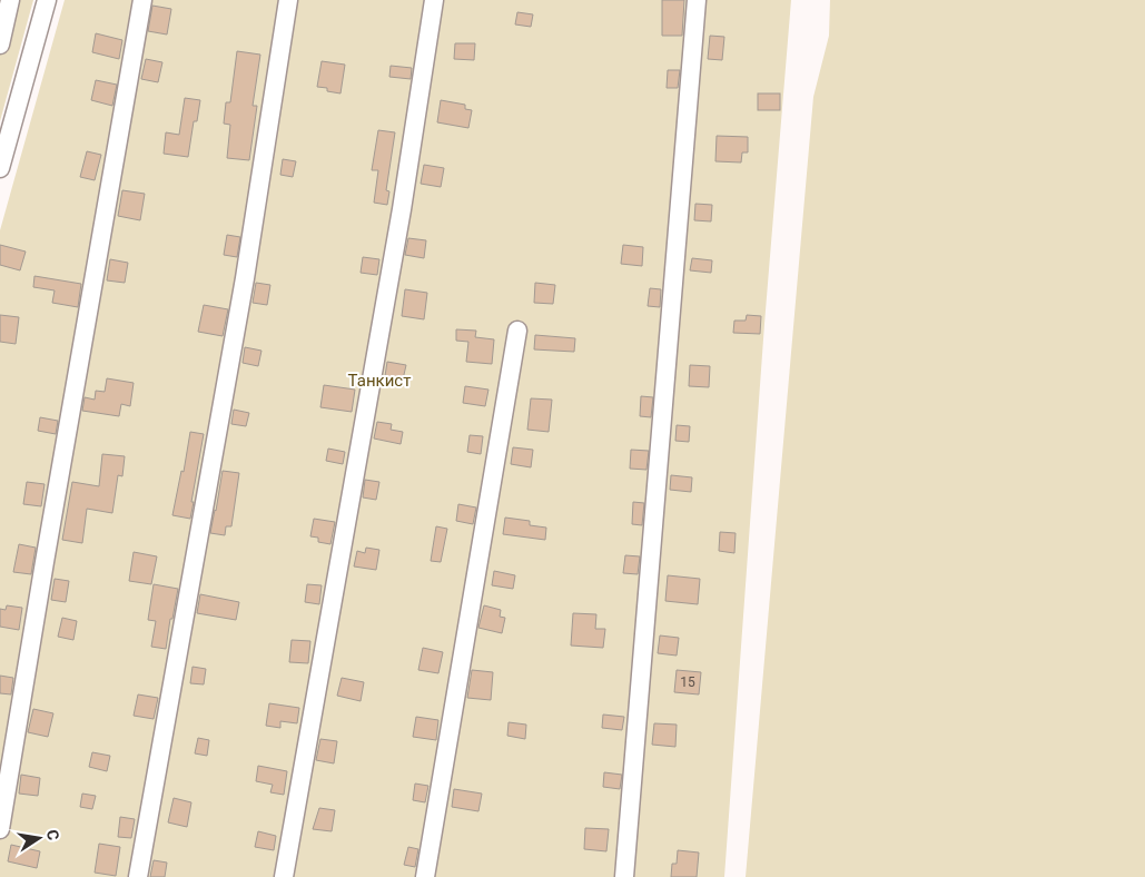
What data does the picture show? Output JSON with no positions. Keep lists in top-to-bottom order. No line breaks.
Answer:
{"parks":["Танкист"],"house_numbers":["15"],"north":"right"}
